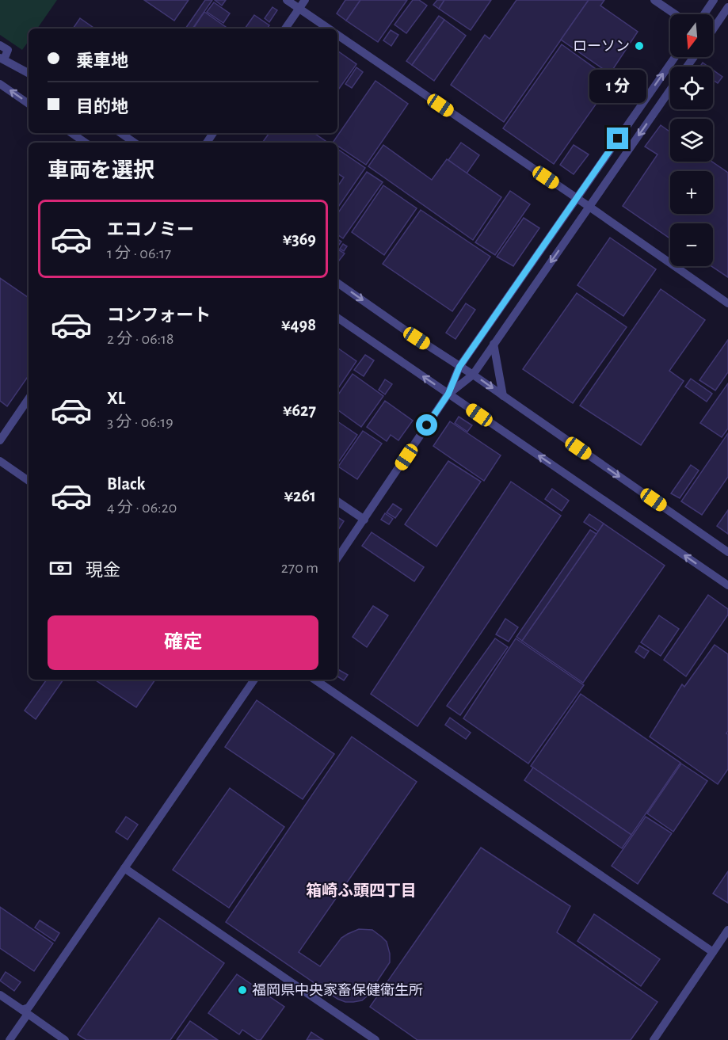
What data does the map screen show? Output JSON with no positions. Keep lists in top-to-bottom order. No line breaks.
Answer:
{"districts":["箱崎ふ頭四丁目"],"places":["ローソン","福岡県中央家畜保健衛生所"],"north":"bottom","page":{"map_buttons":["+","−"],"banner":["乗車地","目的地"],"bubble":"1 分","heading":"車両を選択","list":[{"name":"エコノミー","note":"1 分 · 06:17","value":"¥369"},{"name":"コンフォート","note":"2 分 · 06:18","value":"¥498"},{"name":"XL","note":"3 分 · 06:19","value":"¥627"},{"name":"Black","note":"4 分 · 06:20","value":"¥261"}],"pay":["現金","270 m"],"buttons":"確定"}}
